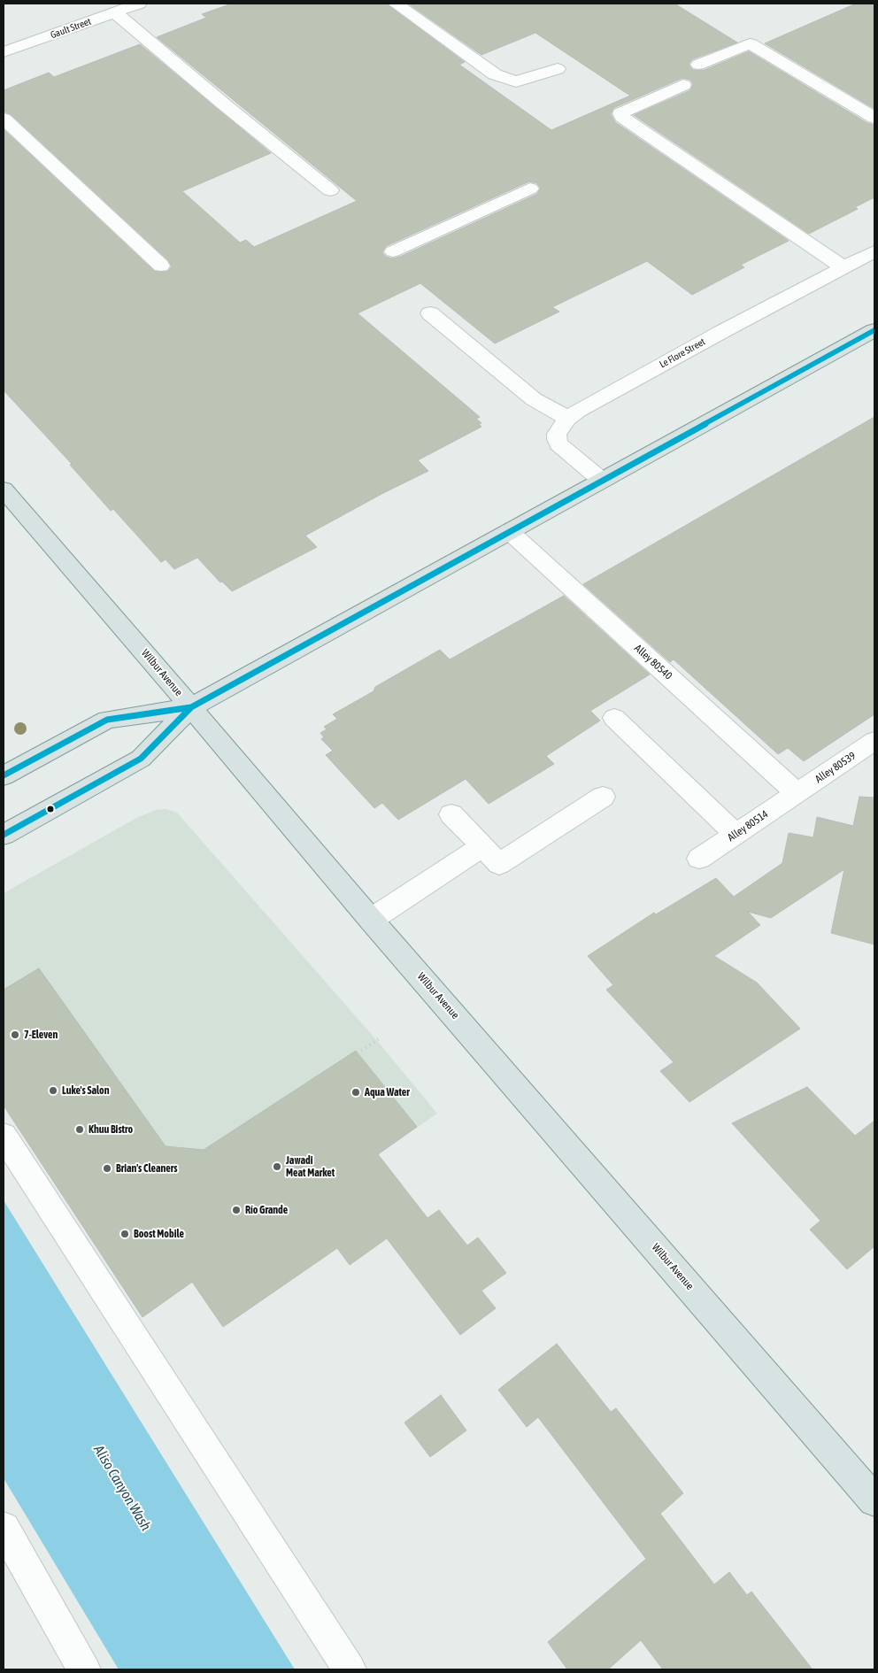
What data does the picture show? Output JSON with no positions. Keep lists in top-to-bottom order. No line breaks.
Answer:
{"streets":{"main road":["Wilbur Avenue"],"street":["Gault Street","Le Flore Street","Alley 80540","Alley 80539","Alley 80514"]},"crossings":[["Alley 80540","Alley 80539"],["Alley 80540","Alley 80514"],["Alley 80539","Alley 80514"]],"water":["Aliso Canyon Wash"],"places":["7-Eleven","Luke's Salon","Aqua Water","Khuu Bistro","Jawadi Meat Market","Brian's Cleaners","Río Grande","Boost Mobile"]}
